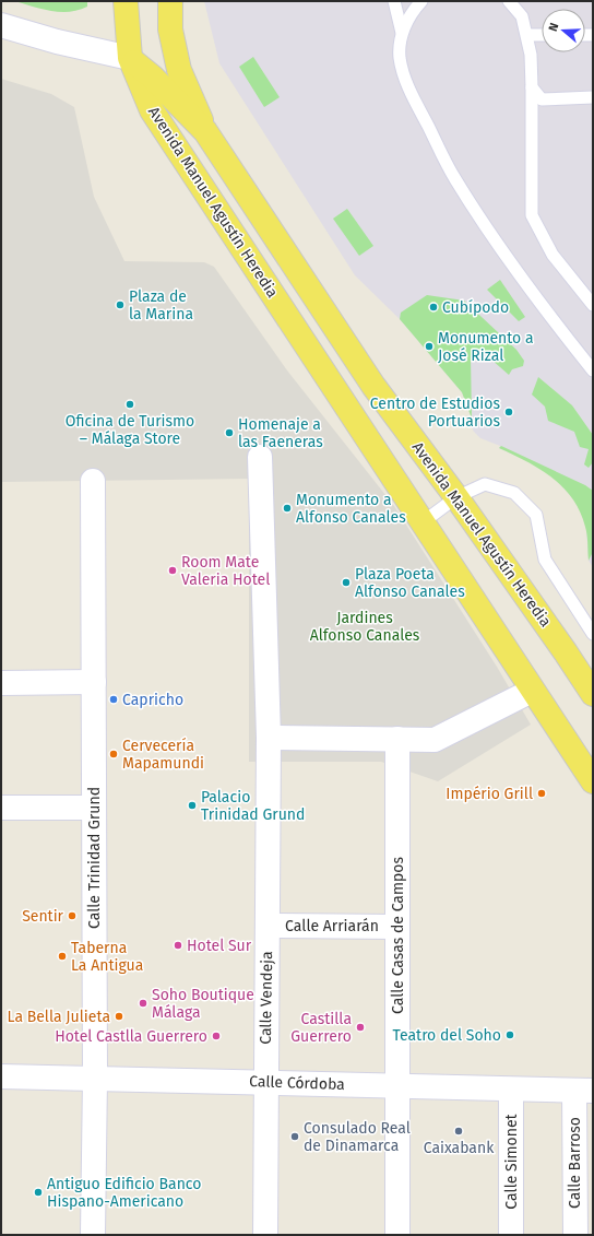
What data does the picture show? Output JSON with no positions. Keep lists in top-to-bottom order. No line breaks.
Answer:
{"streets":{"main road":["Avenida Manuel Agustín Heredia"],"street":["Calle Trinidad Grund","Calle Arriarán","Calle Casas de Campos","Calle Vendeja","Calle Córdoba","Calle Simonet","Calle Barroso"]},"crossings":[["Calle Trinidad Grund","Calle Córdoba"],["Calle Arriarán","Calle Casas de Campos"],["Calle Arriarán","Calle Vendeja"],["Calle Casas de Campos","Calle Córdoba"],["Calle Vendeja","Calle Córdoba"],["Calle Córdoba","Calle Simonet"],["Calle Córdoba","Calle Barroso"]],"parks":["Jardines Alfonso Canales"],"places":["Plaza de la Marina","Cubípodo","Monumento a José Rizal","Oficina de Turismo – Málaga Store","Centro de Estudios Portuarios","Homenaje a las Faeneras","Monumento a Alfonso Canales","Room Mate Valeria Hotel","Plaza Poeta Alfonso Canales","Capricho","Cervecería Mapamundi","Império Grill","Palacio Trinidad Grund","Sentir","Hotel Sur","Taberna La Antigua","Soho Boutique Málaga","La Bella Julieta","Castilla Guerrero","Teatro del Soho","Hotel Castlla Guerrero","Caixabank","Consulado Real de Dinamarca","Antiguo Edificio Banco Hispano-Americano"],"north":"left"}
